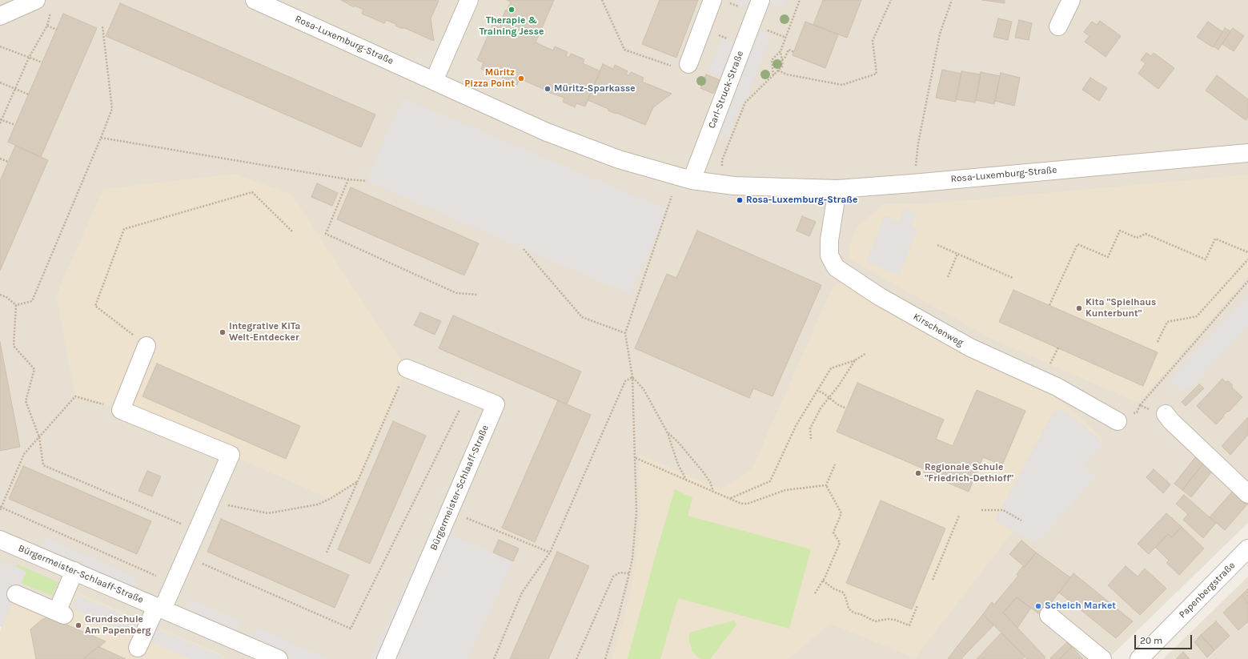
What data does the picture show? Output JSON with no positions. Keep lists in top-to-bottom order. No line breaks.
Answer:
{"streets":{"street":["Rosa-Luxemburg-Straße","Carl-Struck-Straße","Kirschenweg","Bürgermeister-Schlaaff-Straße","Papenbergstraße"]},"crossings":[["Rosa-Luxemburg-Straße","Carl-Struck-Straße"],["Rosa-Luxemburg-Straße","Kirschenweg"]],"places":["Therapie & Training Jesse","Müritz Pizza Point","Müritz-Sparkasse","Rosa-Luxemburg-Straße","Kita \"Spielhaus Kunterbunt\"","Integrative KiTa Welt-Entdecker","Regionale Schule \"Friedrich-Dethloff\"","Scheich Market","Grundschule Am Papenberg"],"scale_bar":"20 m"}
